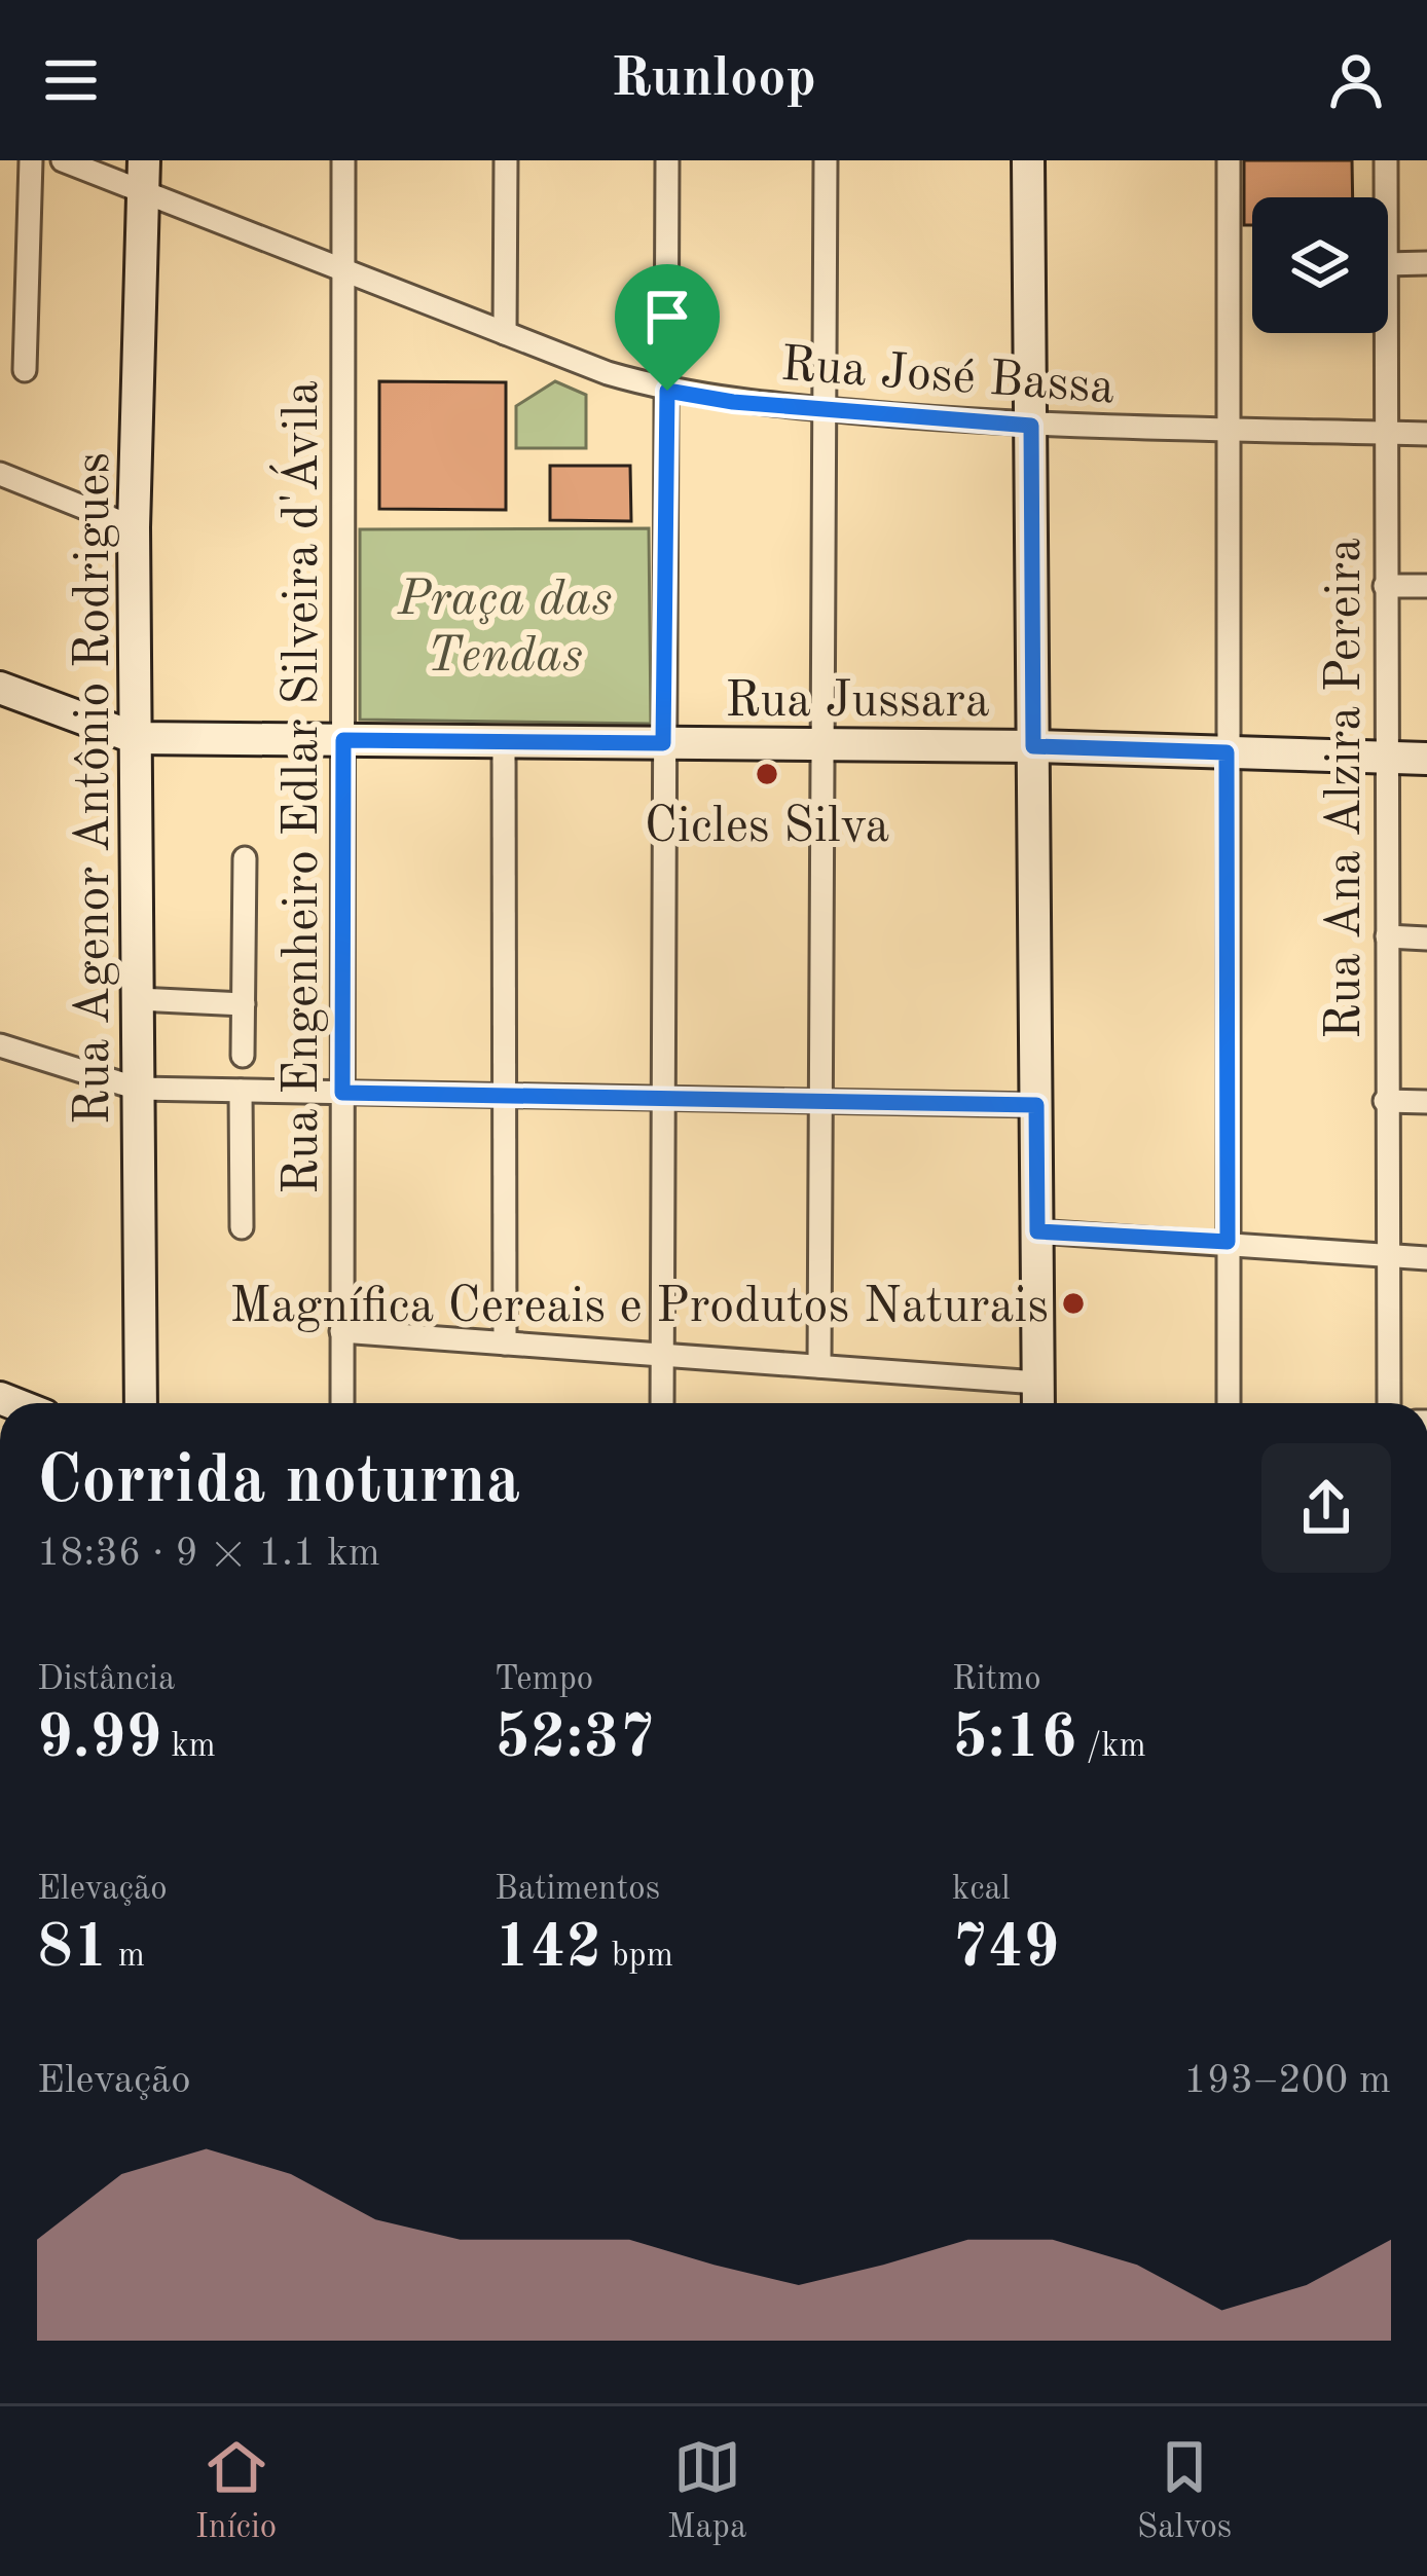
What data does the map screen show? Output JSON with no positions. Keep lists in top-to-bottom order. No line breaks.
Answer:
{"streets":{"street":["Rua José Bassa","Rua Jussara","Rua Engenheiro Edlar Silveira d'Ávila","Rua Agenor Antônio Rodrigues","Rua Ana Alzira Pereira"]},"crossings":[["Rua José Bassa","Rua Engenheiro Edlar Silveira d'Ávila"],["Rua José Bassa","Rua Agenor Antônio Rodrigues"],["Rua José Bassa","Rua Ana Alzira Pereira"],["Rua Jussara","Rua Engenheiro Edlar Silveira d'Ávila"],["Rua Jussara","Rua Agenor Antônio Rodrigues"],["Rua Jussara","Rua Ana Alzira Pereira"]],"parks":["Praça das Tendas"],"places":["Cicles Silva","Magnífica Cereais e Produtos Naturais"],"page":{"header":"Runloop","heading":["Corrida noturna","18:36 · 9 × 1.1 km"],"stats":[["Distância","9.99 km"],["Tempo","52:37"],["Ritmo","5:16 /km"],["Elevação","81 m"],["Batimentos","142 bpm"],["kcal","749"]],"chart":["Elevação","193–200 m"],"tabs":["Início","Mapa","Salvos"]}}
